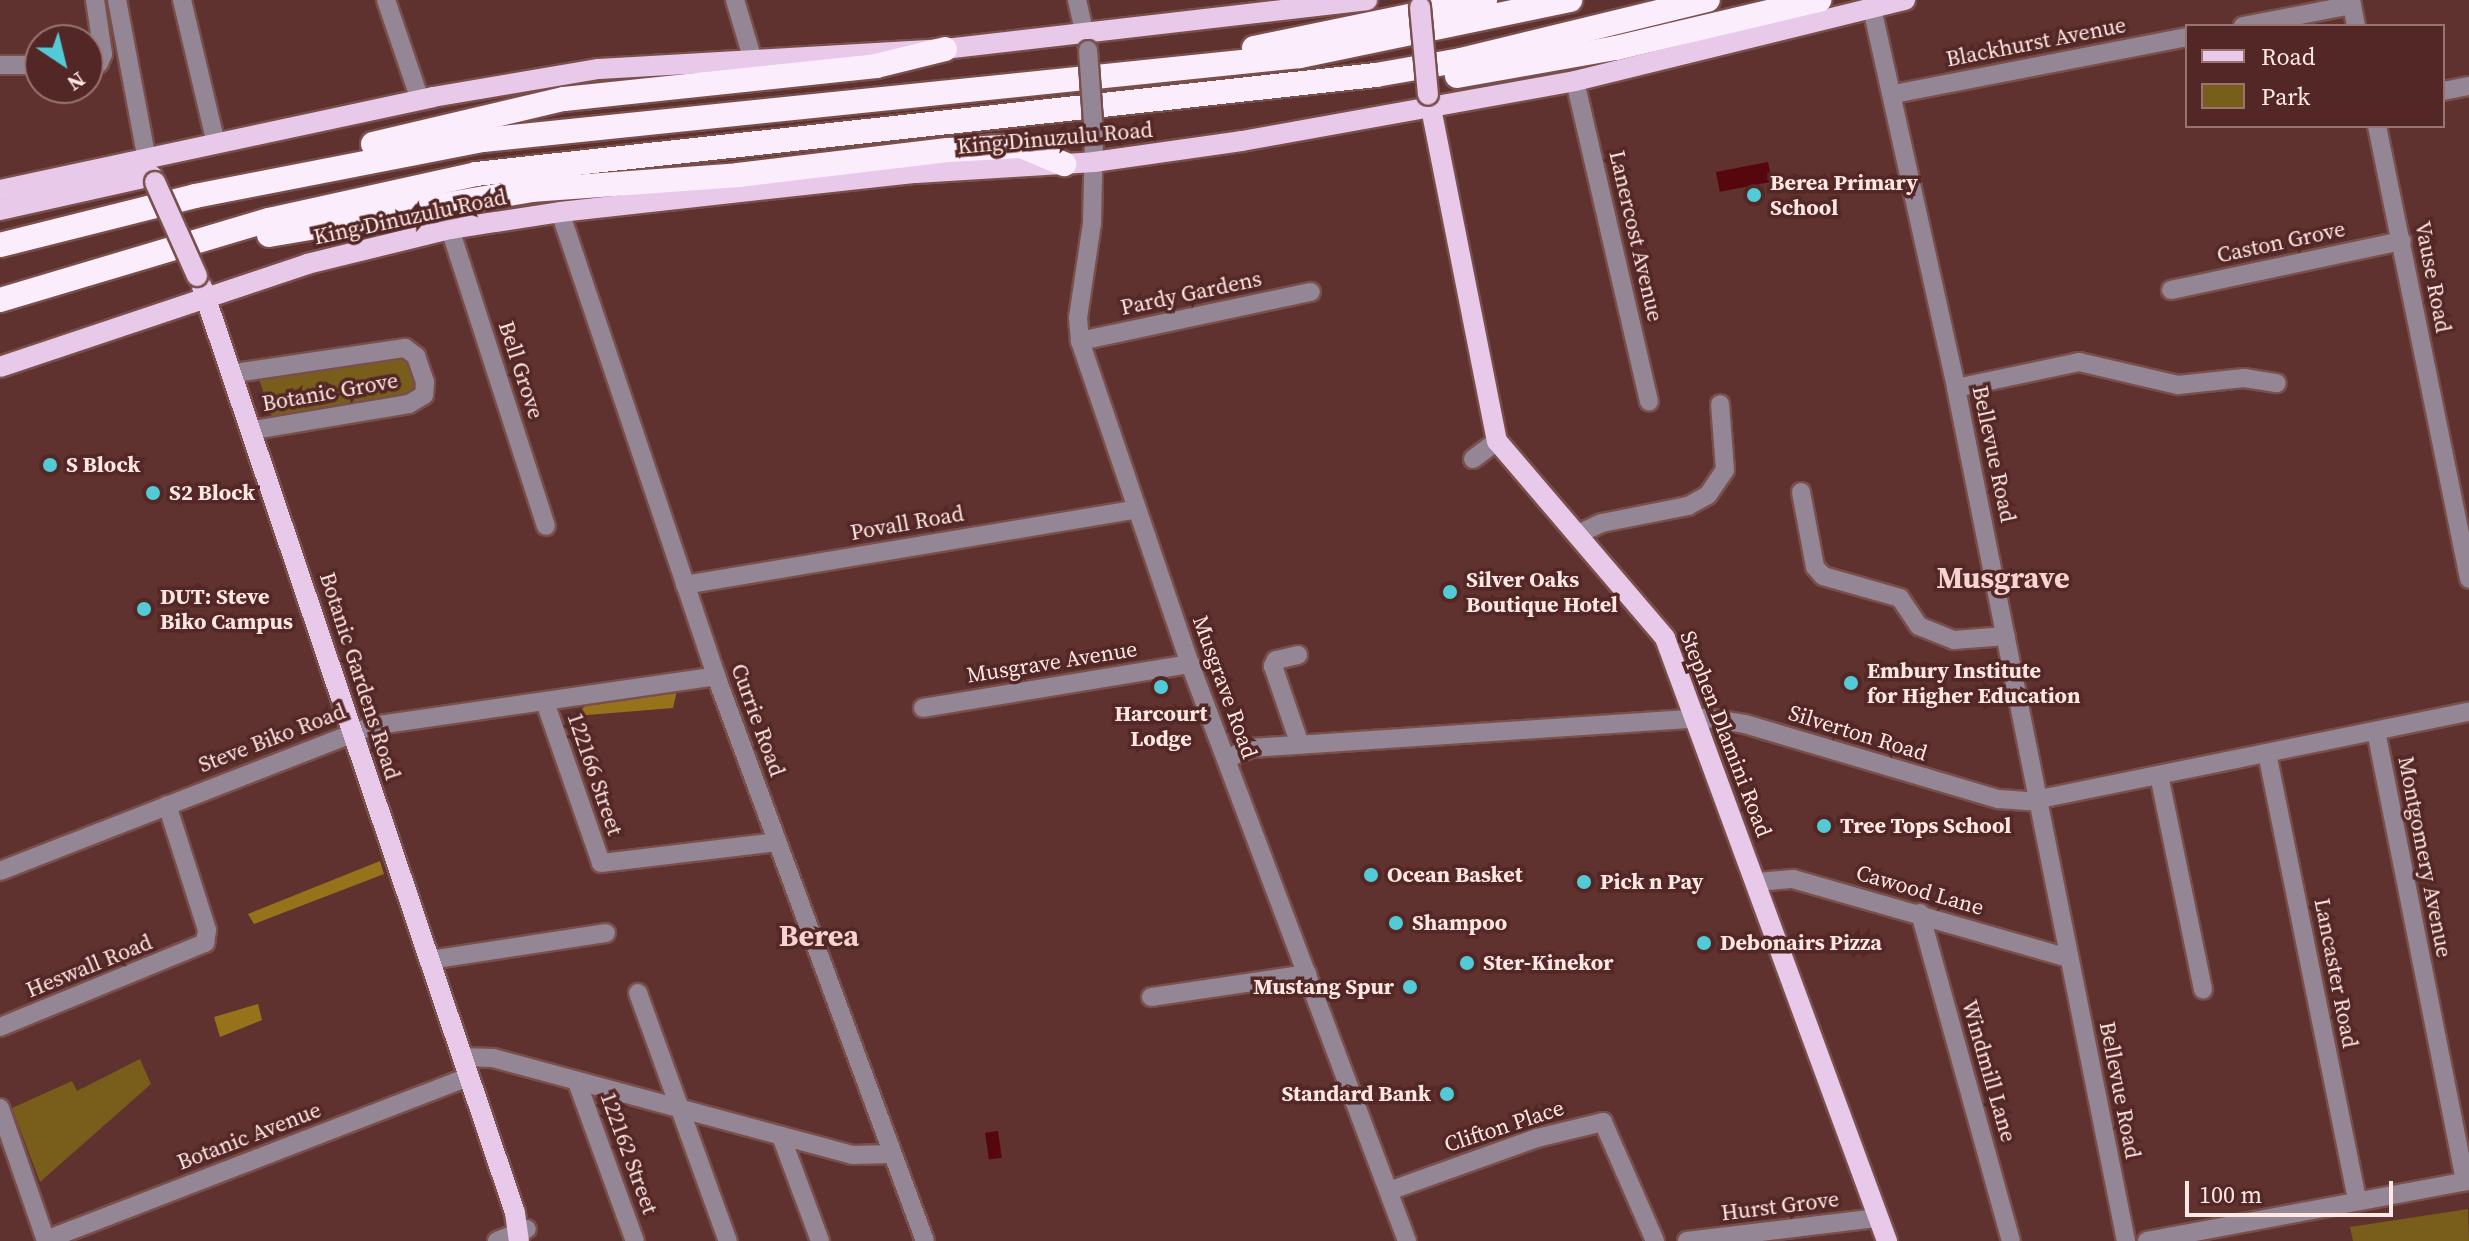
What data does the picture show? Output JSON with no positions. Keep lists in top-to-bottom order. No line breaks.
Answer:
{"streets":{"main road":["King Dinuzulu Road","Botanic Gardens Road","Stephen Dlamini Road"],"street":["Blackhurst Avenue","Lanercost Avenue","Caston Grove","Vause Road","Pardy Gardens","Bell Grove","Botanic Grove","Bellevue Road","Povall Road","Musgrave Avenue","Musgrave Road","Currie Road","Silverton Road","Steve Biko Road","122166 Street","Montgomery Avenue","Cawood Lane","Heswall Road","Lancaster Road","Windmill Lane","Clifton Place","Botanic Avenue","122162 Street","Hurst Grove"]},"crossings":[["Blackhurst Avenue","Bellevue Road"],["King Dinuzulu Road","Lanercost Avenue"],["King Dinuzulu Road","Bell Grove"],["King Dinuzulu Road","Bellevue Road"],["King Dinuzulu Road","Botanic Gardens Road"],["King Dinuzulu Road","Musgrave Road"],["King Dinuzulu Road","Currie Road"],["King Dinuzulu Road","Stephen Dlamini Road"],["Caston Grove","Vause Road"],["Pardy Gardens","Musgrave Road"],["Botanic Grove","Botanic Gardens Road"],["Bellevue Road","Silverton Road"],["Bellevue Road","Cawood Lane"],["Povall Road","Musgrave Road"],["Povall Road","Currie Road"],["Musgrave Avenue","Musgrave Road"],["Botanic Gardens Road","Steve Biko Road"],["Botanic Gardens Road","Botanic Avenue"],["Musgrave Road","Silverton Road"],["Musgrave Road","Clifton Place"],["Currie Road","Steve Biko Road"],["Currie Road","122166 Street"],["Silverton Road","Stephen Dlamini Road"],["Silverton Road","Montgomery Avenue"],["Silverton Road","Lancaster Road"],["Stephen Dlamini Road","Cawood Lane"],["Stephen Dlamini Road","Hurst Grove"],["Steve Biko Road","122166 Street"],["Steve Biko Road","Heswall Road"],["Cawood Lane","Windmill Lane"]],"districts":["Musgrave","Berea"],"places":["Berea Primary School","S Block","S2 Block","Silver Oaks Boutique Hotel","DUT: Steve Biko Campus","Embury Institute for Higher Education","Harcourt Lodge","Tree Tops School","Ocean Basket","Pick n Pay","Shampoo","Debonairs Pizza","Ster-Kinekor","Mustang Spur","Standard Bank"],"legend":["Road","Park"],"scale_bar":"100 m","north":"bottom right"}
